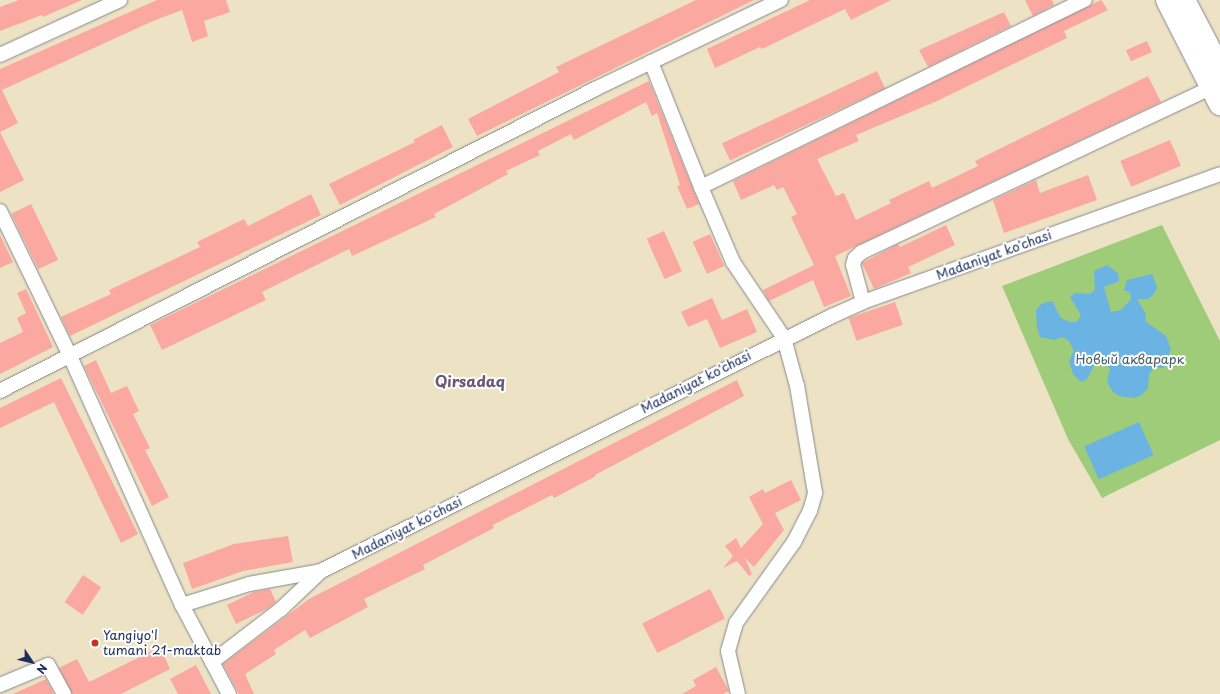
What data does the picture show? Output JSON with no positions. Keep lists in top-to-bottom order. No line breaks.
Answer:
{"streets":{"street":["Madaniyat ko'chasi"]},"districts":["Qirsadaq"],"parks":["Новый акварарк"],"places":["Yangiyo'l tumani 21-maktab"],"north":"bottom right"}
